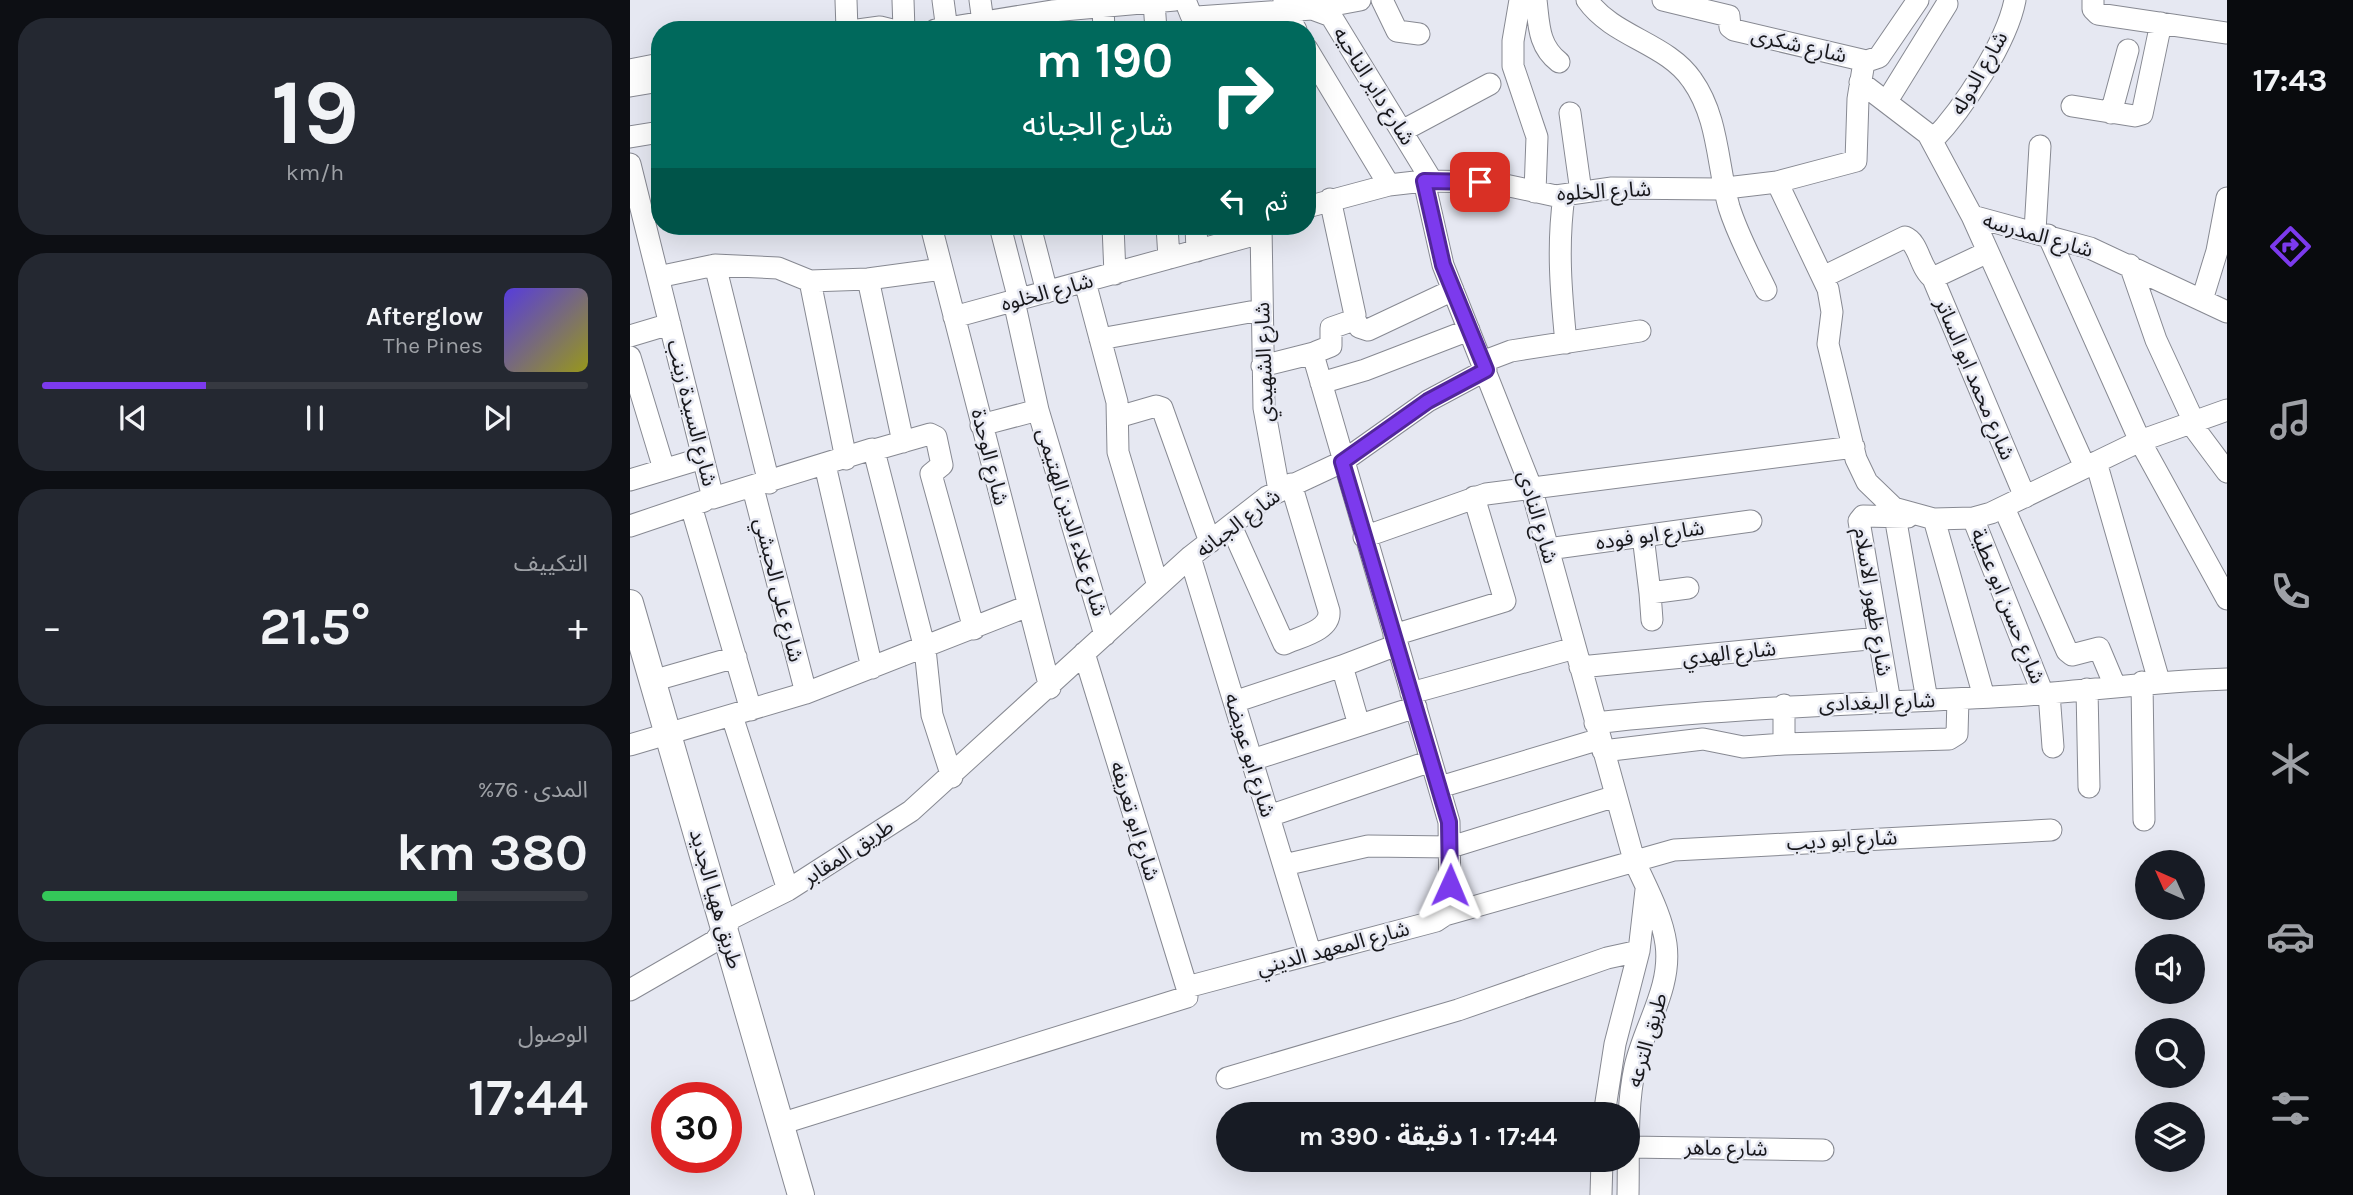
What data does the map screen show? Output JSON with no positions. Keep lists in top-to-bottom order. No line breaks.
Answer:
{"streets":{"main road":["طريق ههيا الجديد"],"street":["شارع شكرى","شارع الدوله","شارع داير الناحيه","شارع الخلوه","شارع المدرسه","شارع الشهيدي","شارع محمد ابو الساتر","شارع السيدة زينب","شارع الوحدة","شارع النادى","شارع علاء الدين الهتيمى","شارع الجبانه","شارع ابو فوده","شارع على الحبشي","شارع ظهور الاسلام","شارع حسن ابو عطية","شارع الهدي","شارع البغدادى","شارع ابو عويضه","شارع ابو تعريفه","شارع ابو ديب","طريق المقابر","شارع المعهد الديني","طريق الترعه","شارع ماهر"]},"crossings":[["شارع الدوله","شارع المدرسه"],["شارع داير الناحيه","شارع الخلوه"],["شارع داير الناحيه","شارع النادى"],["شارع الخلوه","شارع الوحدة"],["شارع الخلوه","شارع النادى"],["شارع الخلوه","شارع علاء الدين الهتيمى"],["شارع الشهيدي","شارع الجبانه"],["شارع السيدة زينب","شارع على الحبشي"],["شارع الوحدة","شارع الجبانه"],["شارع الوحدة","طريق المقابر"],["شارع النادى","شارع الجبانه"],["شارع النادى","شارع ابو فوده"],["شارع النادى","شارع الهدي"],["شارع النادى","شارع البغدادى"],["شارع النادى","شارع ابو ديب"],["شارع النادى","طريق الترعه"],["شارع علاء الدين الهتيمى","شارع الجبانه"],["شارع الجبانه","شارع ابو عويضه"],["شارع الجبانه","شارع ابو تعريفه"],["شارع الجبانه","طريق المقابر"],["شارع ظهور الاسلام","شارع الهدي"],["شارع ظهور الاسلام","شارع البغدادى"],["شارع حسن ابو عطية","شارع البغدادى"],["شارع الهدي","شارع ابو عويضه"],["شارع ابو عويضه","شارع المعهد الديني"],["شارع ابو تعريفه","شارع المعهد الديني"],["شارع ابو ديب","شارع المعهد الديني"],["شارع ابو ديب","طريق الترعه"],["طريق المقابر","طريق ههيا الجديد"],["طريق ههيا الجديد","شارع المعهد الديني"]],"north":"top left","page":{"tabs":"17:43","tile":[["19","km/h"],"التكييف",["المدى · 76%","380 km"],["الوصول","17:44"]],"turn":["190 m","شارع الجبانه"],"then":"ثم","song":["Afterglow","The Pines"],"heat":["−","21.5°","+"],"limit":"30","trip":"17:44 · 1 دقيقة · 390 m"}}
